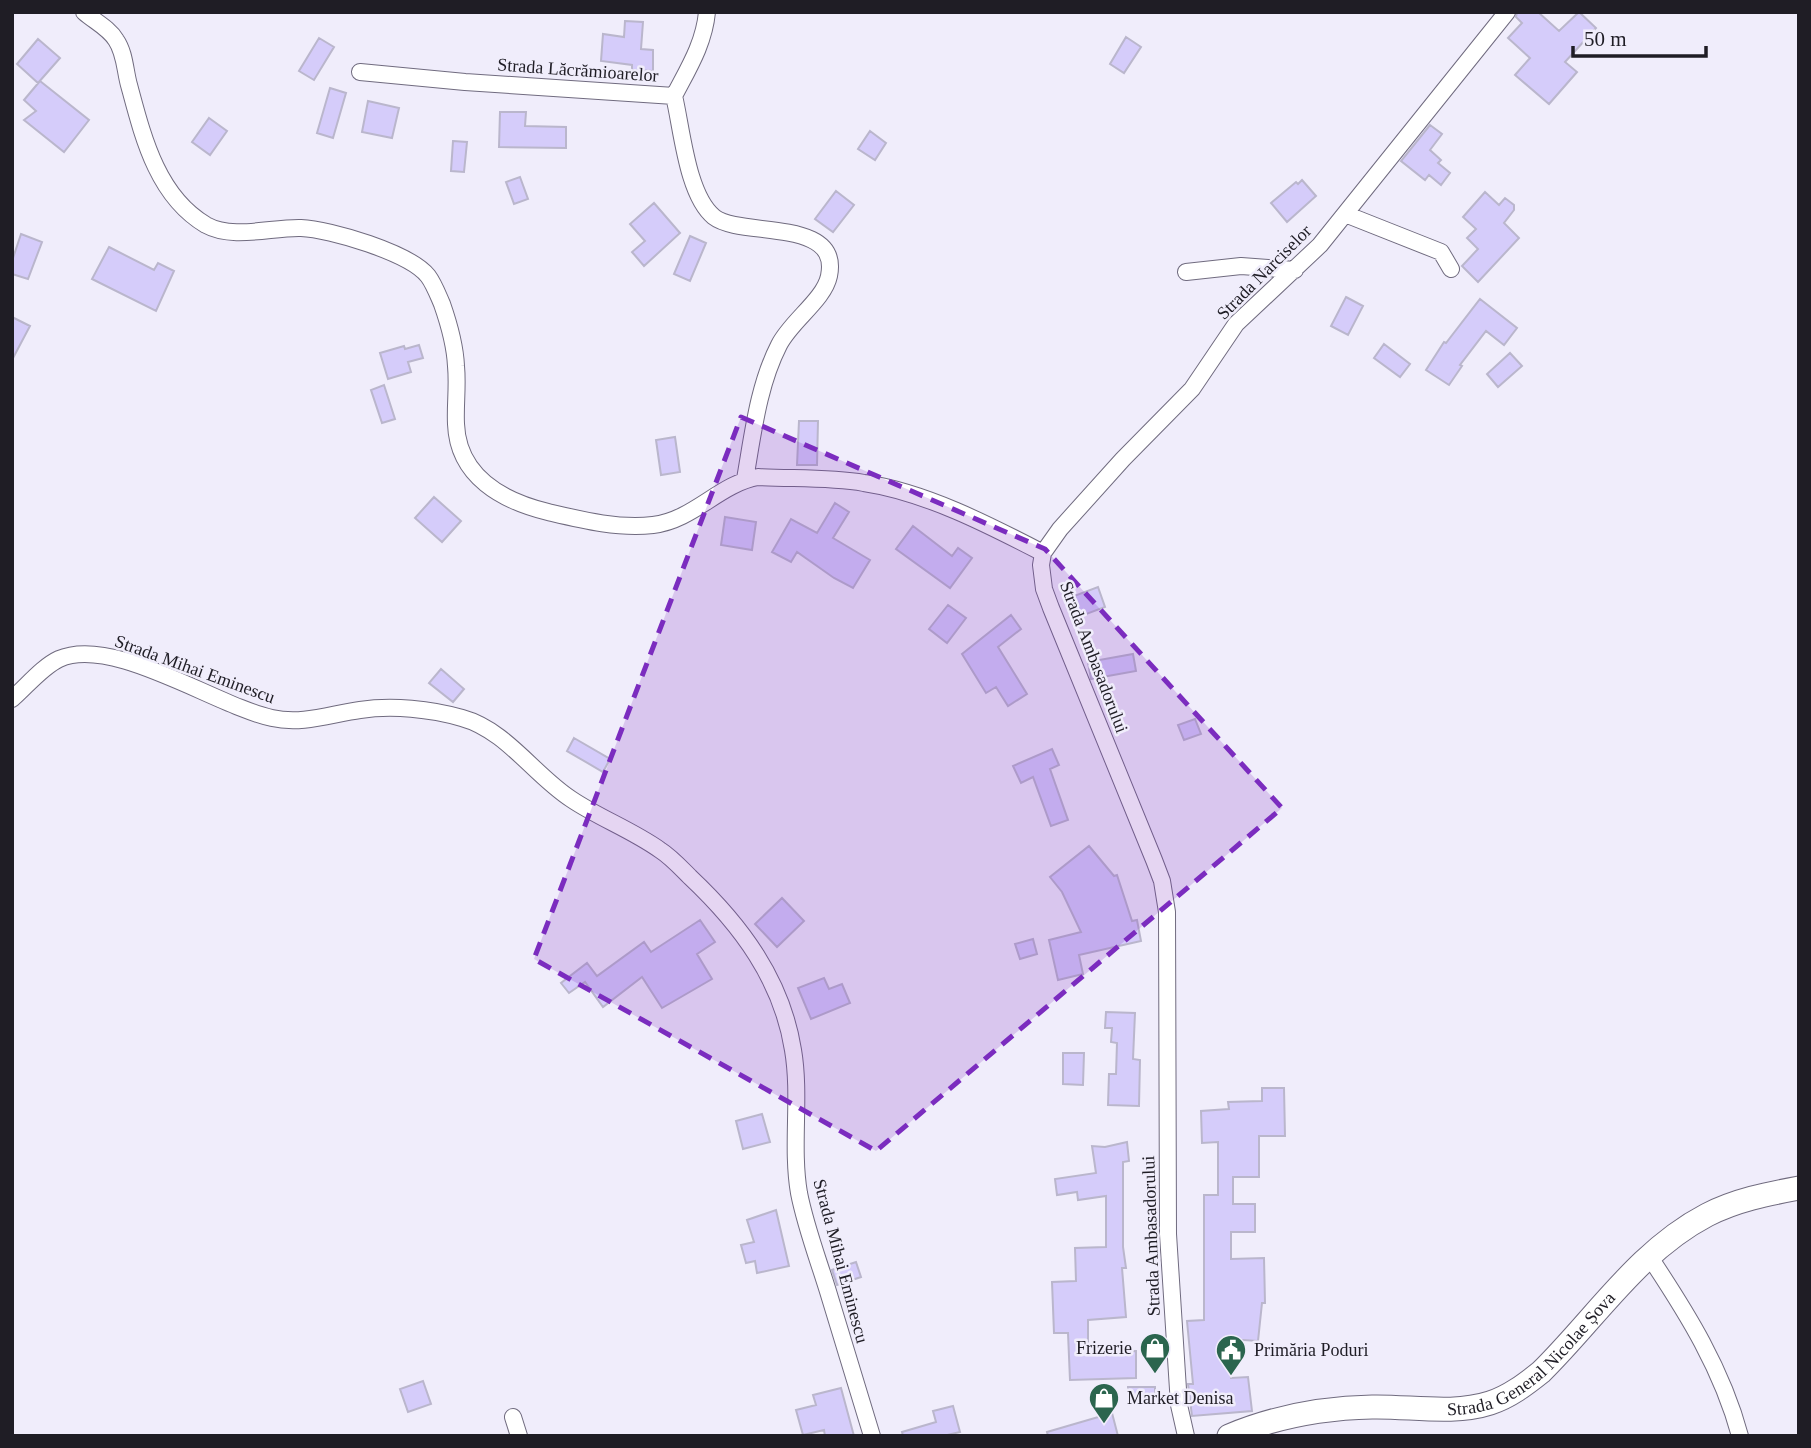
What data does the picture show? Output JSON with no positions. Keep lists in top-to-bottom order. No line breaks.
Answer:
{"streets":{"main road":["Strada General Nicolae Șova"],"street":["Strada Lăcrămioarelor","Strada Narciselor","Strada Ambasadorului","Strada Mihai Eminescu"]},"crossings":[["Strada Narciselor","Strada Ambasadorului"]],"places":{"shop":["Frizerie","Market Denisa"],"public building":["Primăria Poduri"]},"scale_bar":"50 m"}
